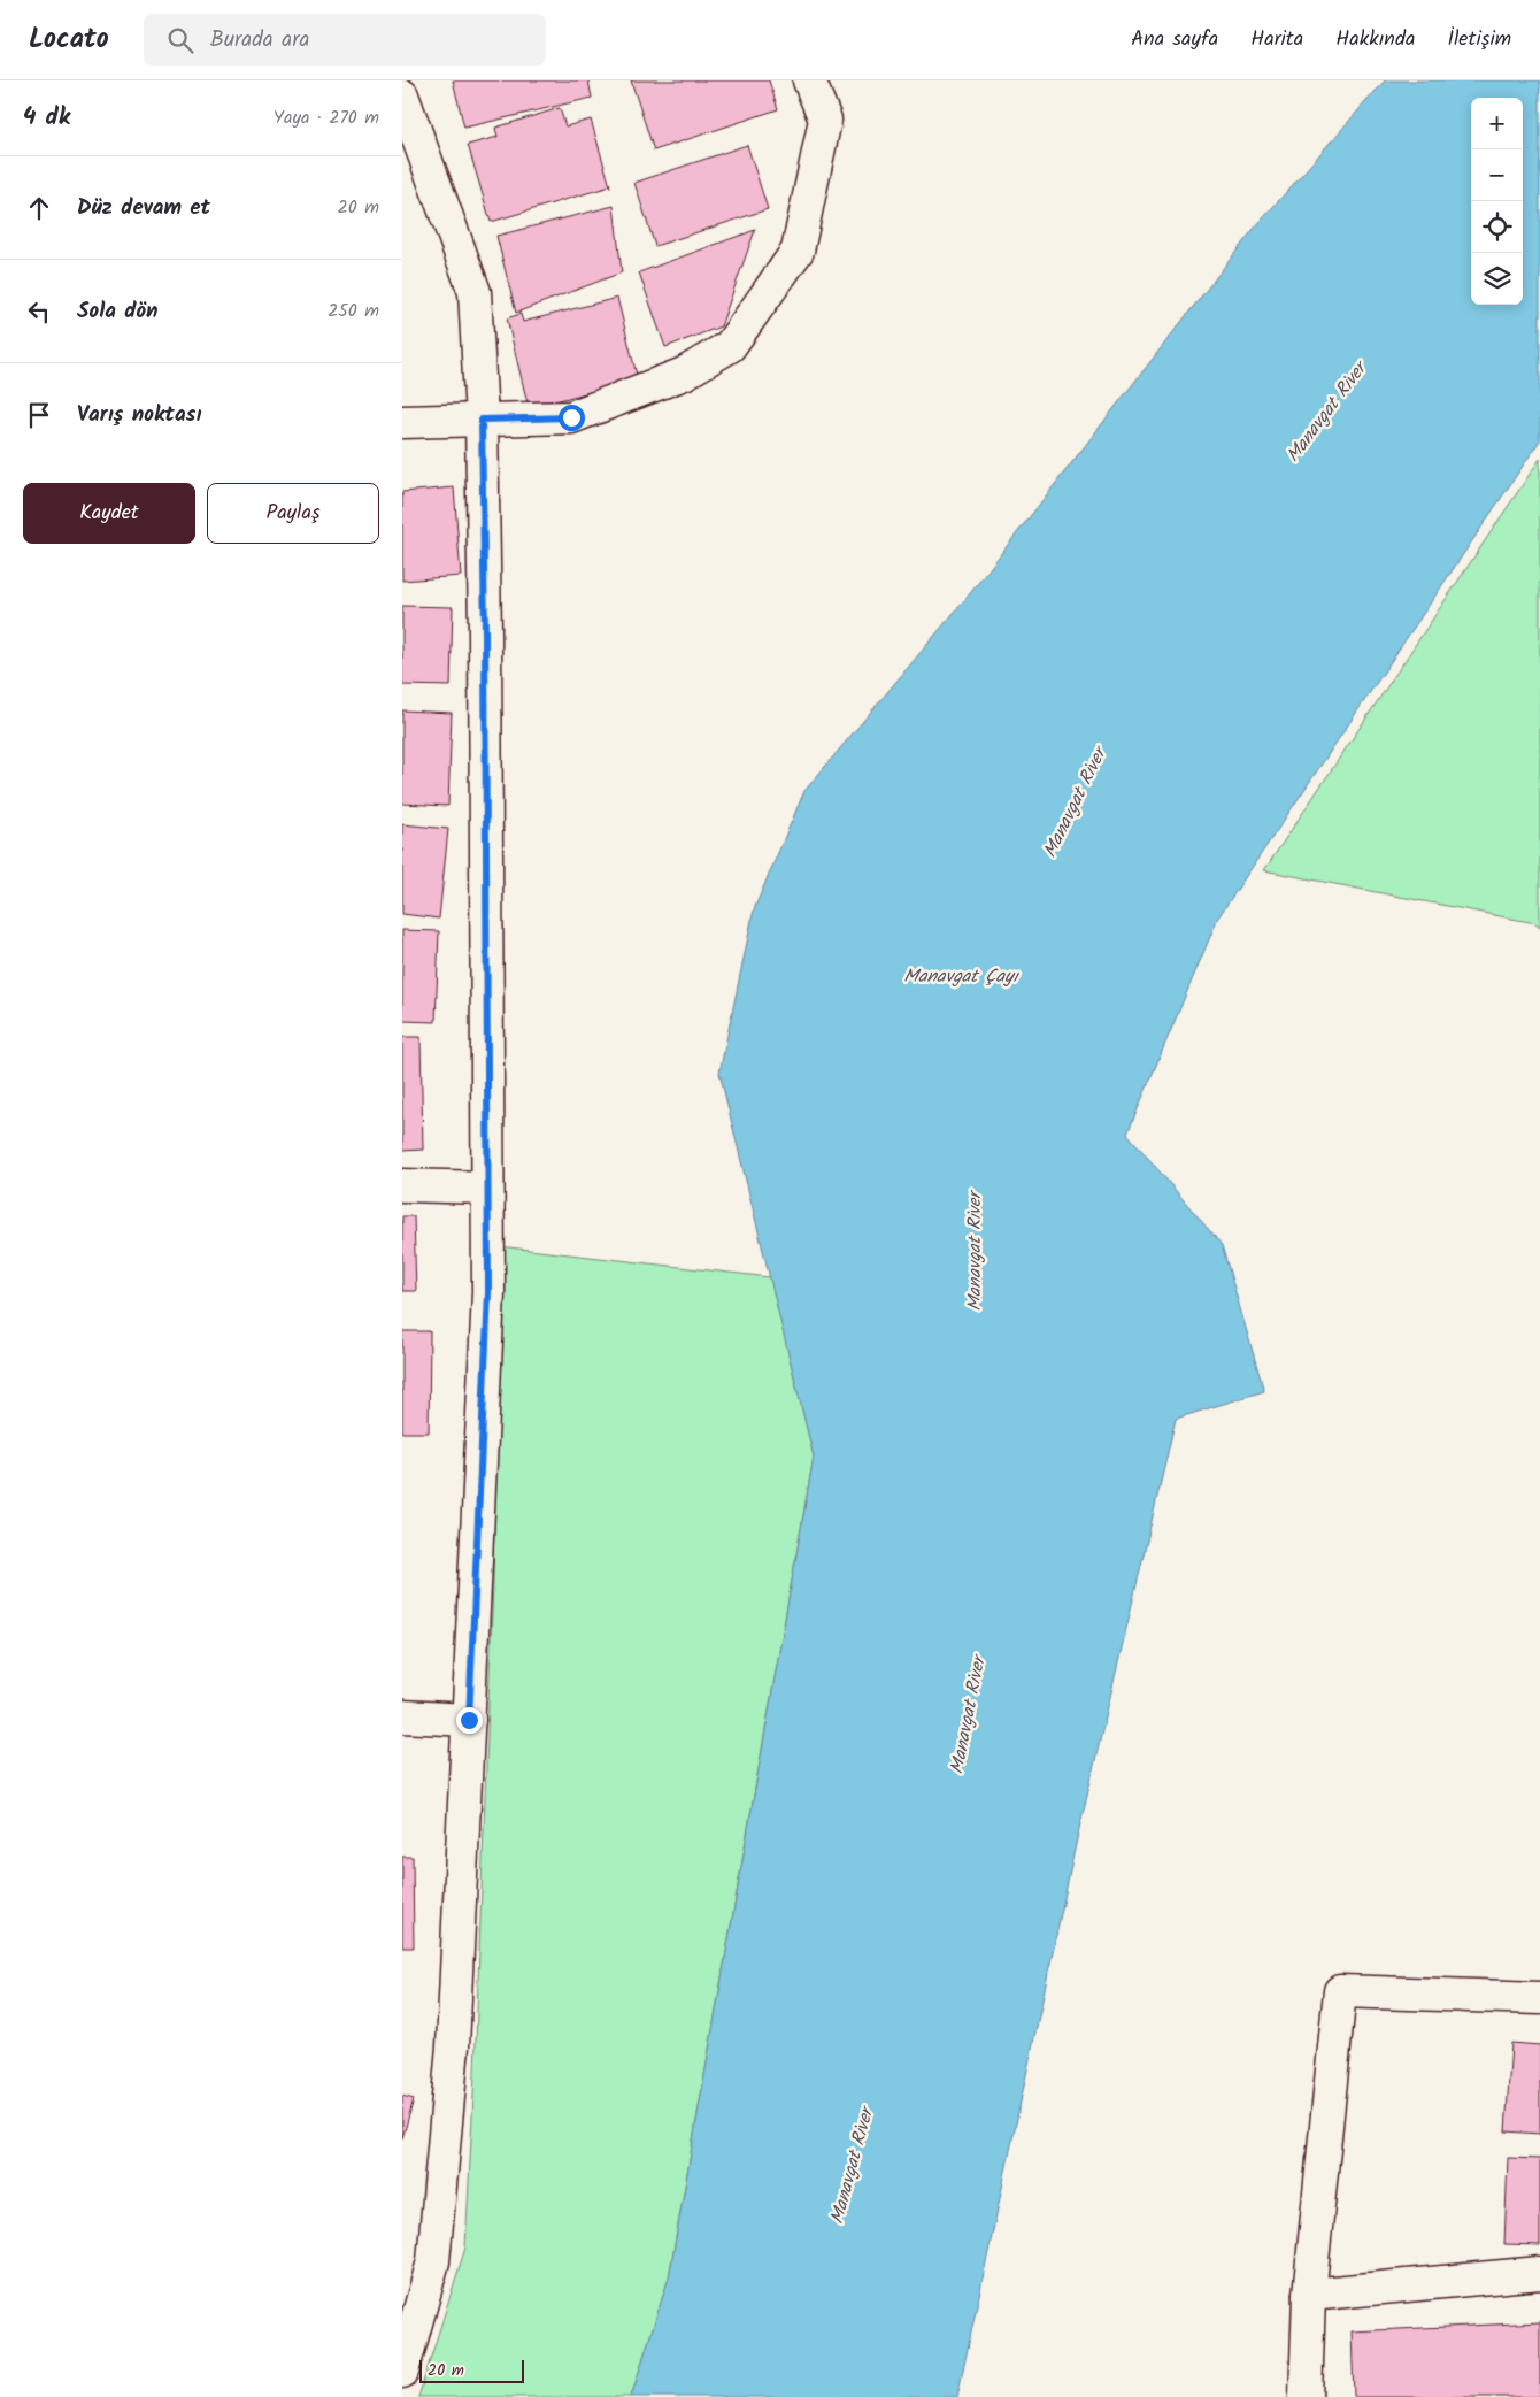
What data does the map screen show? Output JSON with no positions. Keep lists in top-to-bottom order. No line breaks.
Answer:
{"water":["Manavgat River","Manavgat Çayı"],"scale_bar":"20 m","page":{"header":"Locato","search":"Burada ara","nav":["Ana sayfa","Harita","Hakkında","İletişim"],"heading":["4 dk","Yaya · 270 m"],"map_buttons":["+","−"],"list":[["Düz devam et","20 m"],["Sola dön","250 m"],"Varış noktası"],"buttons":["Kaydet","Paylaş"],"scale":"20 m"}}
